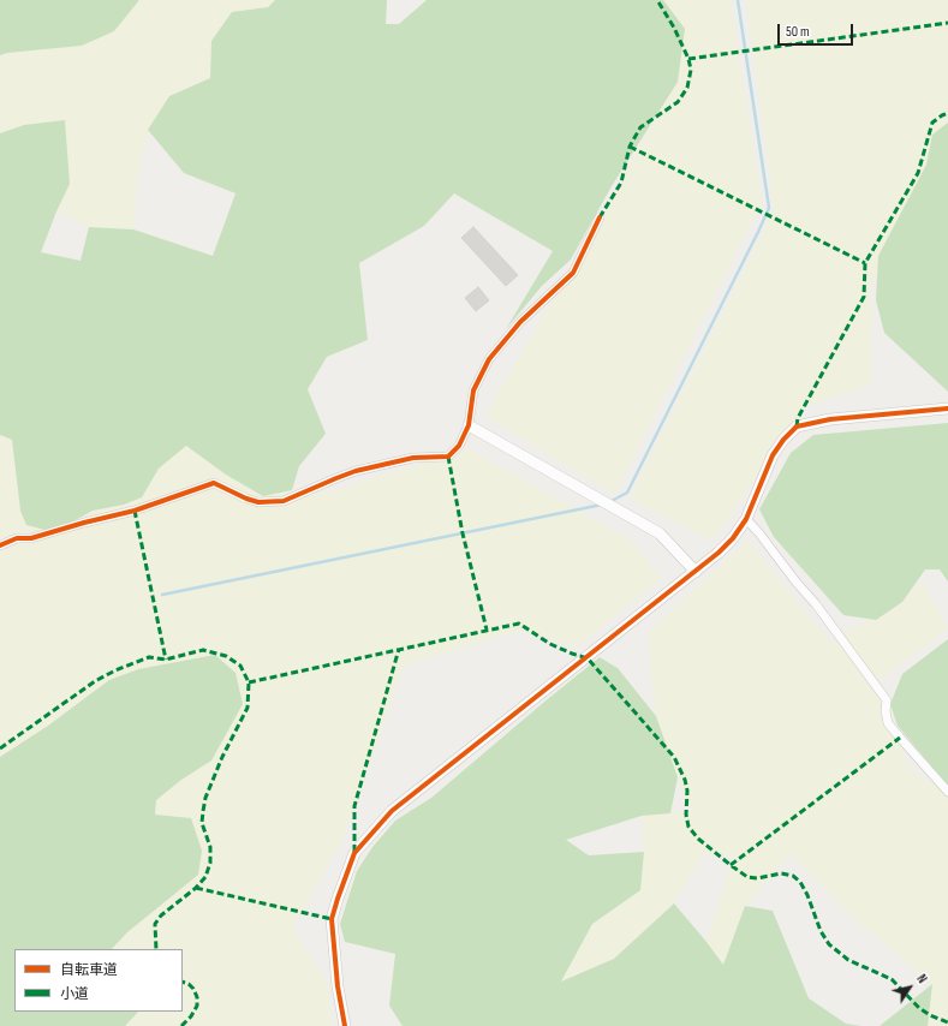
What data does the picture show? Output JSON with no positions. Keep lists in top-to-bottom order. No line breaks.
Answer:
{"legend":["自転車道","小道"],"scale_bar":"50 m","north":"top right"}
